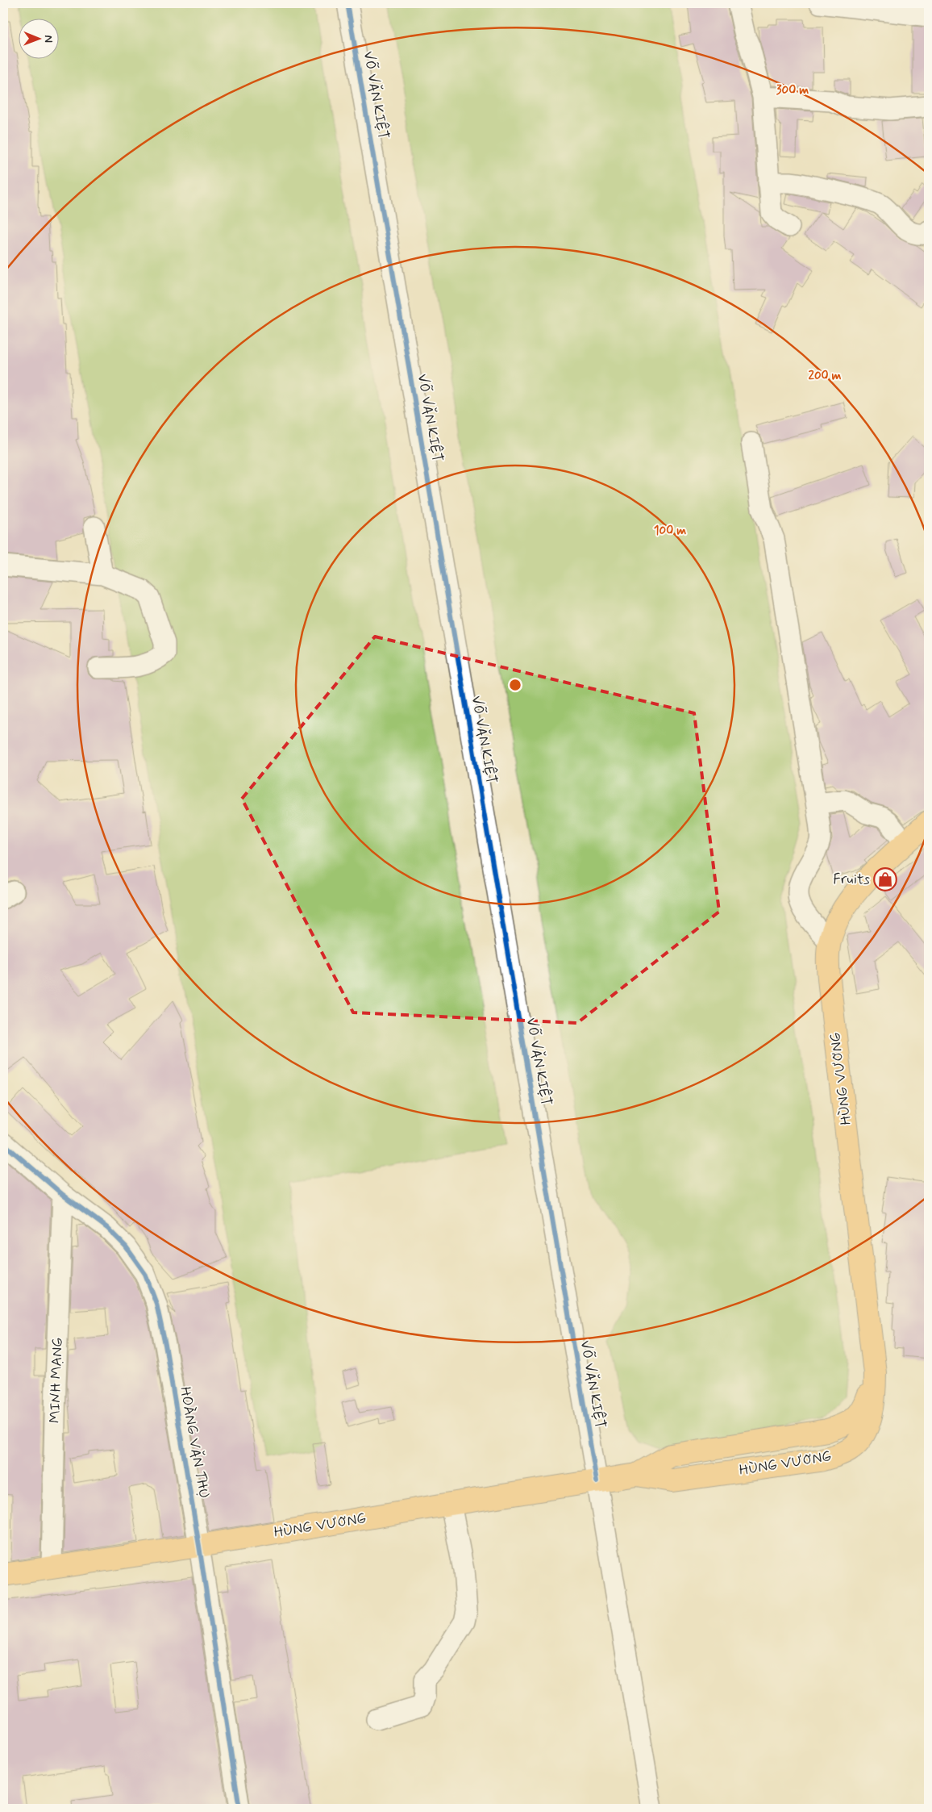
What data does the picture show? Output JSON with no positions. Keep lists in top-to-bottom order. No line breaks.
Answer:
{"streets":{"main road":["HÙNG VƯƠNG"],"street":["VÕ VĂN KIỆT","MINH MẠNG","HOÀNG VĂN THỤ"]},"crossings":[["VÕ VĂN KIỆT","HÙNG VƯƠNG"],["HÙNG VƯƠNG","MINH MẠNG"],["HÙNG VƯƠNG","HOÀNG VĂN THỤ"],["MINH MẠNG","HOÀNG VĂN THỤ"]],"places":{"shop":["Fruits"]},"north":"right","rings":["300 m","200 m","100 m"]}
